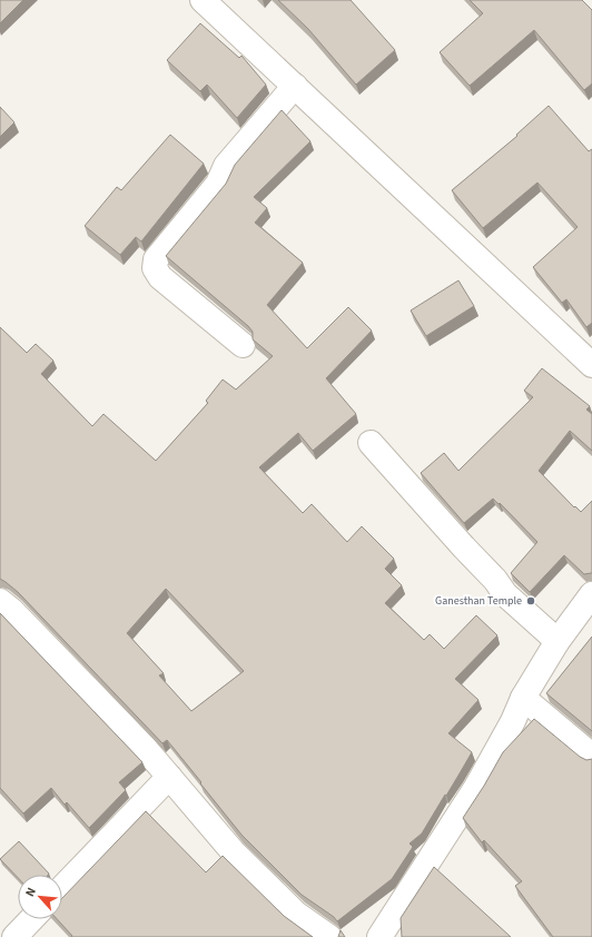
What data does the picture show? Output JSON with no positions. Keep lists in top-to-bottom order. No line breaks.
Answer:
{"places":["Ganesthan Temple"],"north":"top left"}
